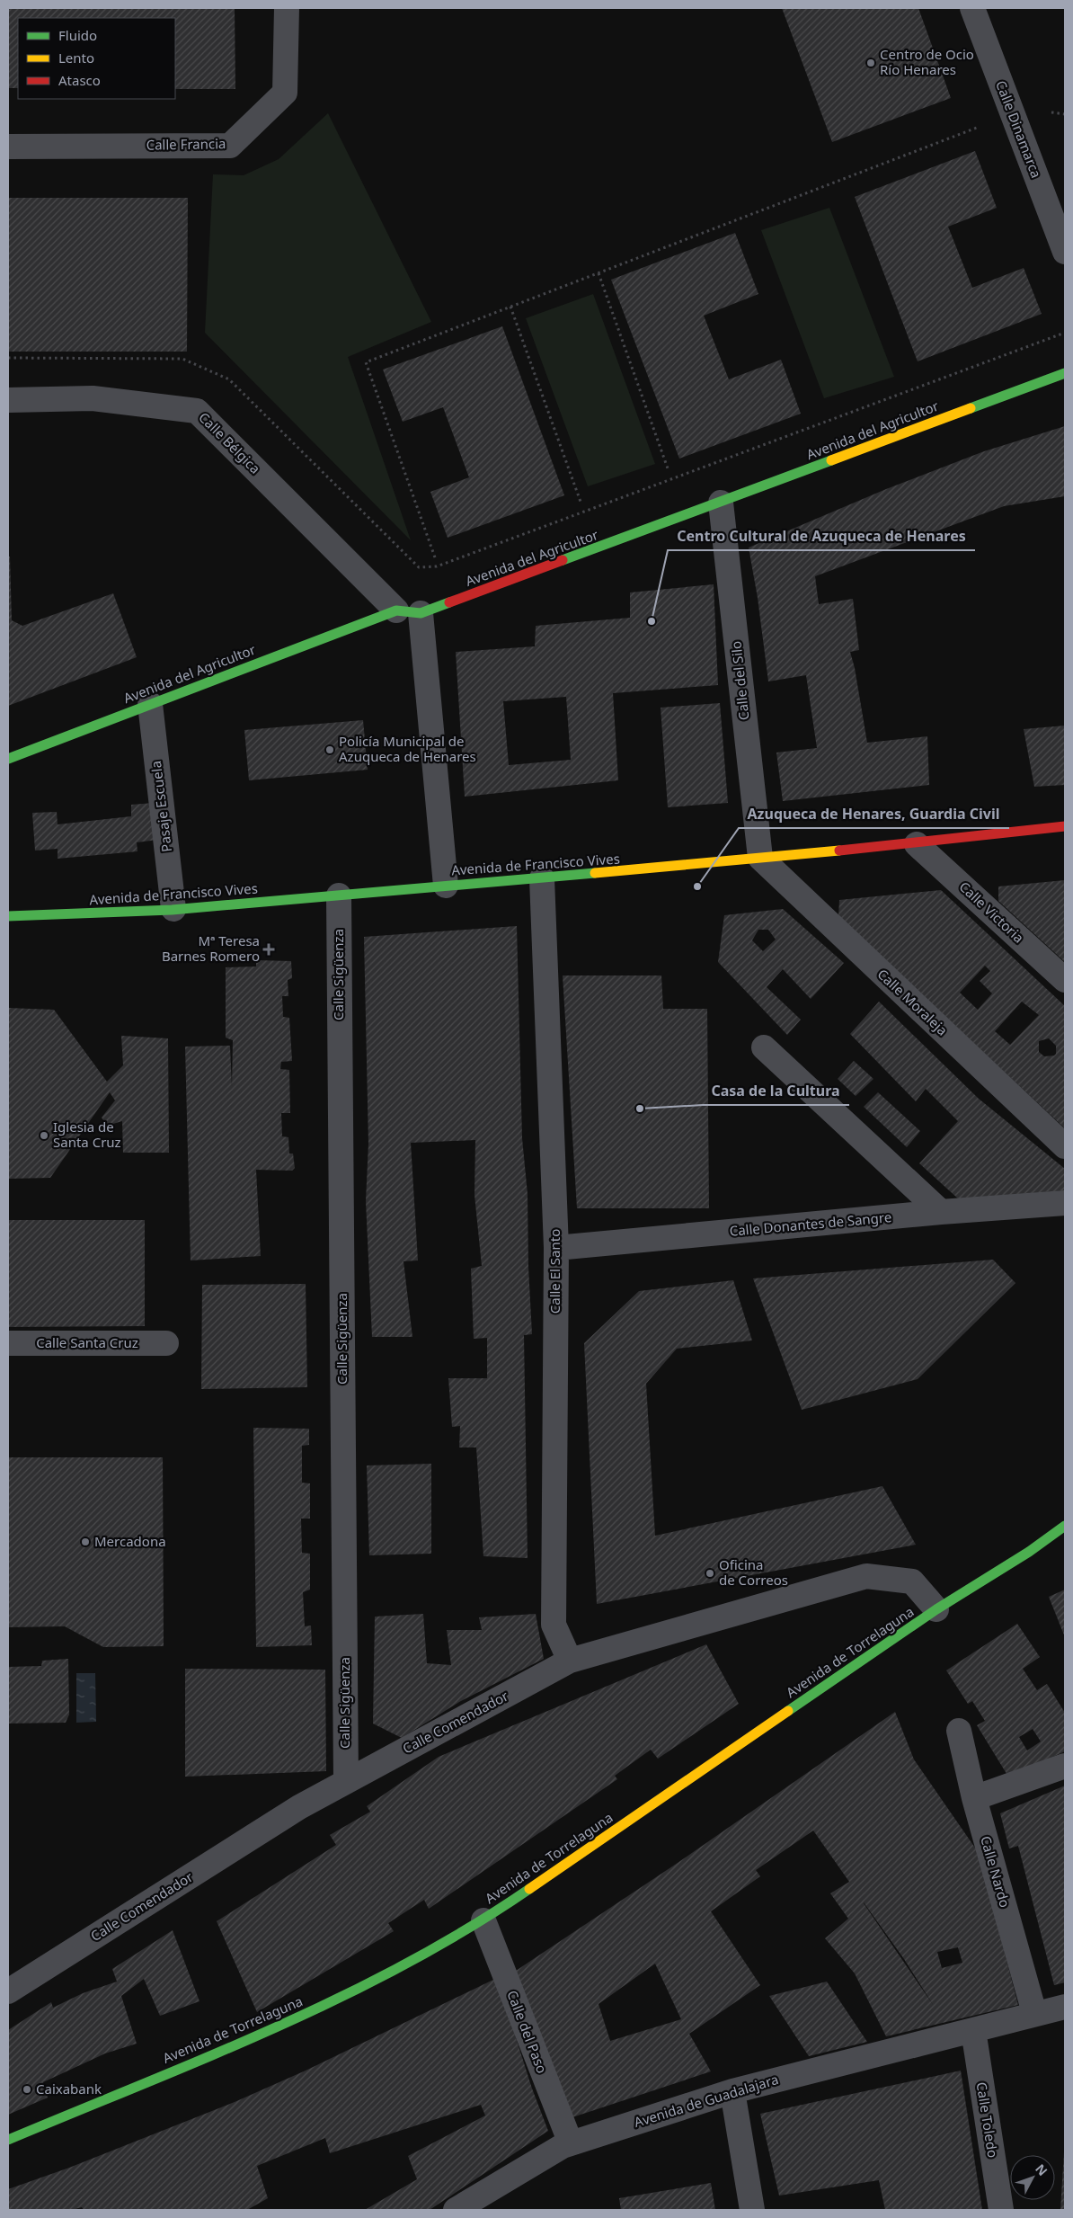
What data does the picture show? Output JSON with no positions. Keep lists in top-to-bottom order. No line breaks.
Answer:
{"streets":{"street":["Calle Dinamarca","Calle Francia","Avenida del Agricultor","Calle Bélgica","Calle del Silo","Pasaje Escuela","Avenida de Francisco Vives","Calle Victoria","Calle Sigüenza","Calle Moraleja","Calle Donantes de Sangre","Calle El Santo","Calle Santa Cruz","Avenida de Torrelaguna","Calle Comendador","Calle Nardo","Calle del Paso","Avenida de Guadalajara","Calle Toledo"]},"crossings":[["Avenida del Agricultor","Calle Bélgica"],["Avenida del Agricultor","Calle del Silo"],["Avenida del Agricultor","Pasaje Escuela"],["Calle del Silo","Avenida de Francisco Vives"],["Calle del Silo","Calle Moraleja"],["Pasaje Escuela","Avenida de Francisco Vives"],["Avenida de Francisco Vives","Calle Victoria"],["Avenida de Francisco Vives","Calle Sigüenza"],["Avenida de Francisco Vives","Calle Moraleja"],["Avenida de Francisco Vives","Calle El Santo"],["Calle Sigüenza","Calle Comendador"],["Calle Donantes de Sangre","Calle El Santo"],["Calle El Santo","Calle Comendador"],["Avenida de Torrelaguna","Calle Comendador"],["Avenida de Torrelaguna","Calle del Paso"],["Calle Nardo","Avenida de Guadalajara"],["Calle del Paso","Avenida de Guadalajara"],["Avenida de Guadalajara","Calle Toledo"]],"places":{"other":["Centro de Ocio Río Henares","Centro Cultural de Azuqueca de Henares","Policía Municipal de Azuqueca de Henares","Azuqueca de Henares, Guardia Civil","Casa de la Cultura","Iglesia de Santa Cruz","Mercadona","Oficina de Correos","Caixabank"],"health":["Mª Teresa Barnes Romero"]},"legend":["Fluido","Lento","Atasco"],"north":"top right"}
